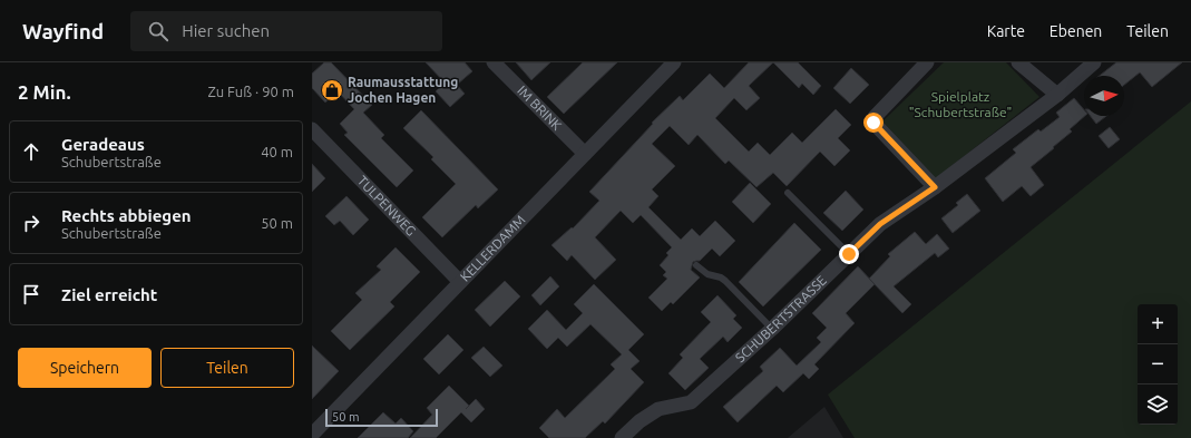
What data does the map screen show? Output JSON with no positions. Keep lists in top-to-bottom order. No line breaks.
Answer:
{"streets":{"street":["IM BRINK","TULPENWEG","KELLERDAMM","SCHUBERTSTRASSE"]},"crossings":[["IM BRINK","KELLERDAMM"],["TULPENWEG","KELLERDAMM"]],"parks":["Spielplatz \"Schubertstraße\""],"places":{"shop":["Raumausstattung Jochen Hagen"]},"scale_bar":"50 m","north":"right","page":{"header":"Wayfind","search":"Hier suchen","nav":["Karte","Ebenen","Teilen"],"heading":["2 Min.","Zu Fuß · 90 m"],"list":[["Geradeaus","Schubertstraße","40 m"],["Rechts abbiegen","Schubertstraße","50 m"],"Ziel erreicht"],"map_buttons":["+","−"],"buttons":["Speichern","Teilen"],"scale":"50 m"}}
